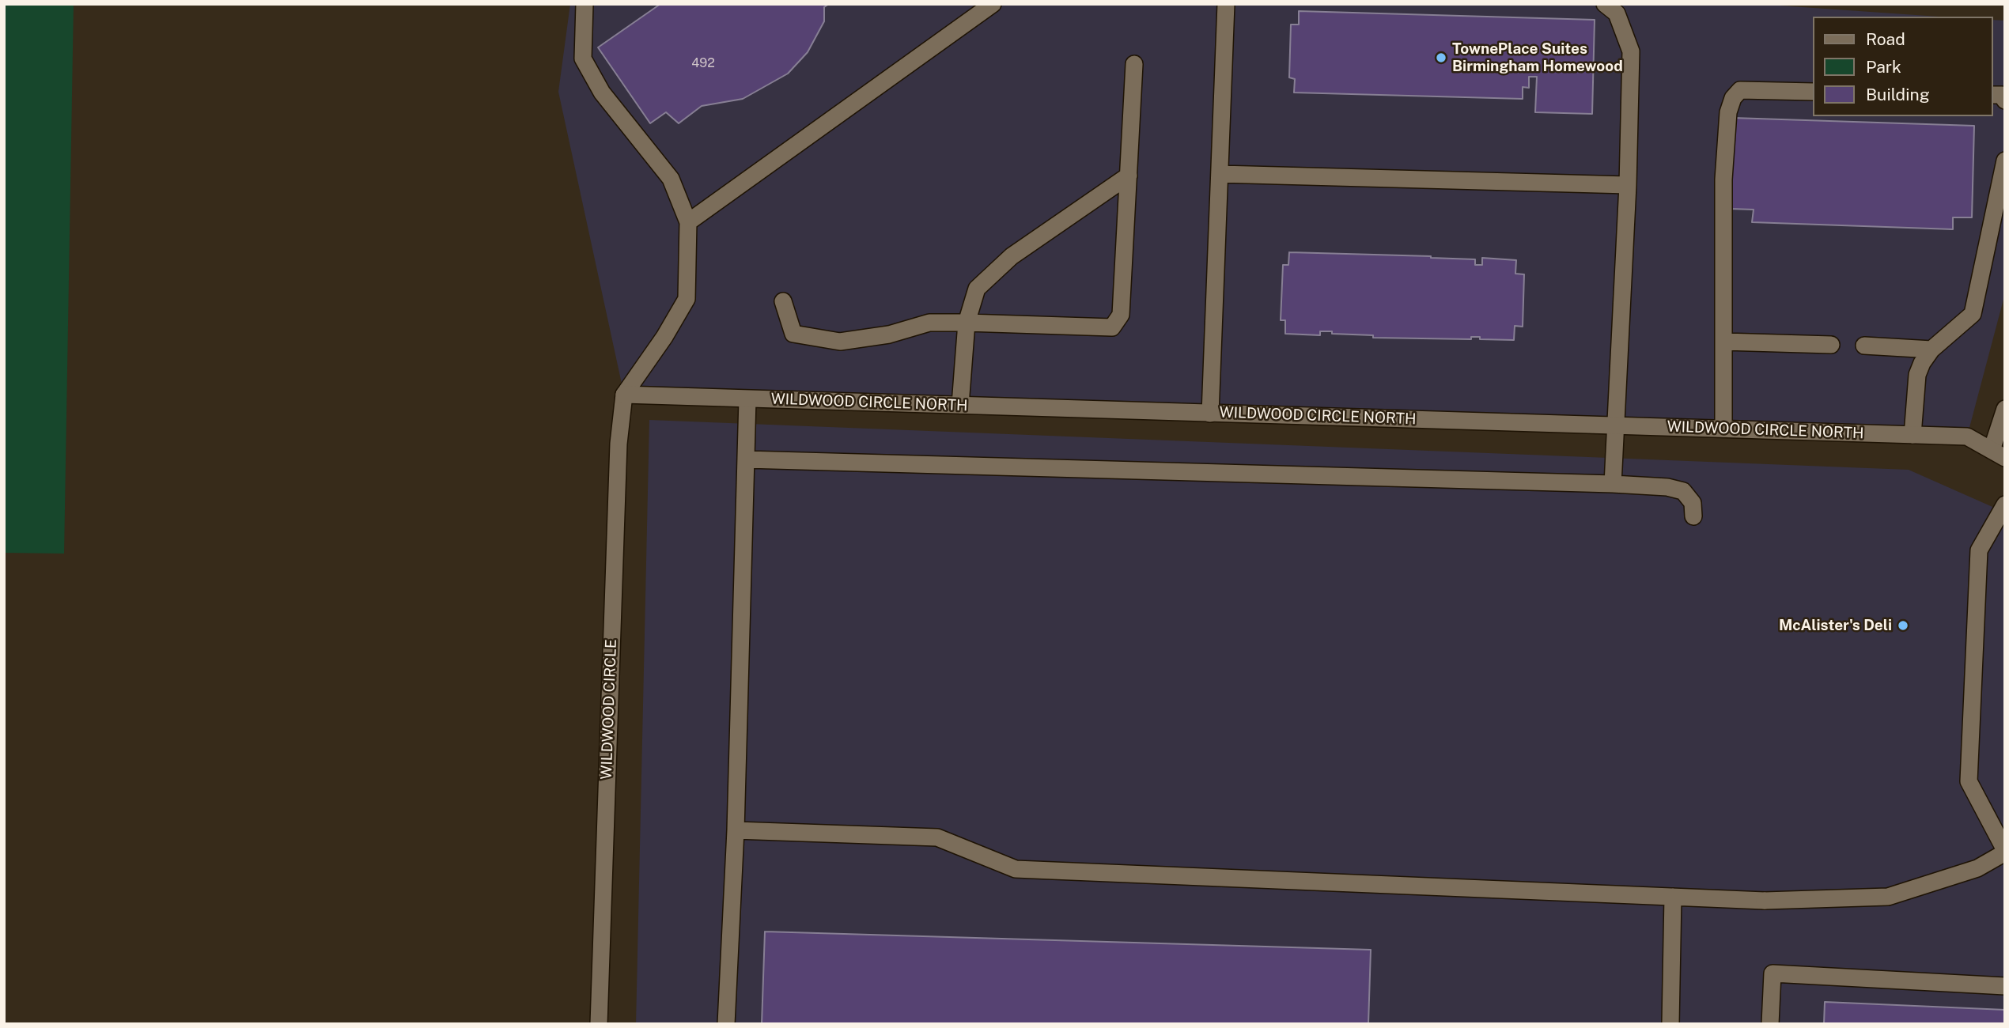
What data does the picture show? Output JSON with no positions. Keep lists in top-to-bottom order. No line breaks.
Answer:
{"streets":{"street":["WILDWOOD CIRCLE NORTH","WILDWOOD CIRCLE"]},"crossings":[["WILDWOOD CIRCLE NORTH","WILDWOOD CIRCLE"]],"places":["TownePlace Suites Birmingham Homewood","McAlister's Deli"],"house_numbers":["492"],"legend":["Road","Park","Building"]}
